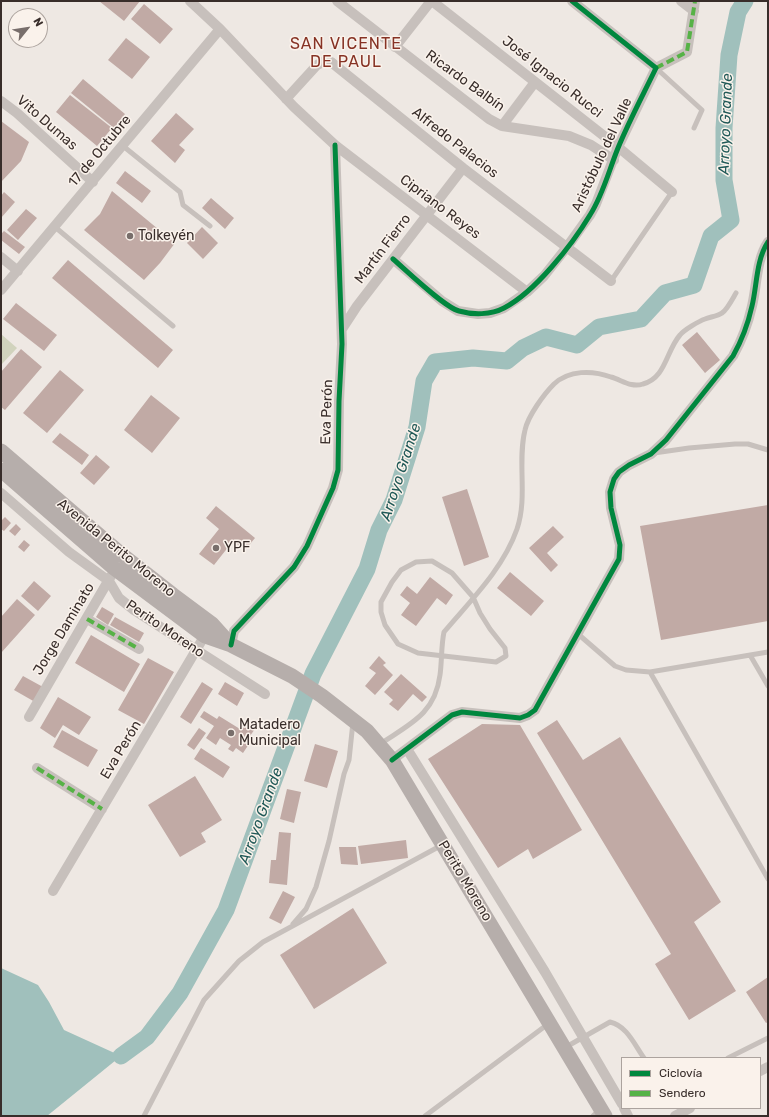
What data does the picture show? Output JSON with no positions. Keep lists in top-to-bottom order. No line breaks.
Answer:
{"streets":{"main road":["Avenida Perito Moreno","Perito Moreno"],"street":["José Ignacio Rucci","Ricardo Balbín","Vito Dumas","Alfredo Palacios","17 de Octubre","Aristóbulo del Valle","Cipriano Reyes","Martín Fierro","Eva Perón","Jorge Daminato"]},"crossings":[["José Ignacio Rucci","Aristóbulo del Valle"],["Ricardo Balbín","Aristóbulo del Valle"],["Vito Dumas","17 de Octubre"],["Alfredo Palacios","Aristóbulo del Valle"],["Alfredo Palacios","Cipriano Reyes"],["Alfredo Palacios","Martín Fierro"],["17 de Octubre","Cipriano Reyes"],["Aristóbulo del Valle","Cipriano Reyes"],["Aristóbulo del Valle","Martín Fierro"],["Cipriano Reyes","Martín Fierro"],["Cipriano Reyes","Eva Perón"],["Martín Fierro","Eva Perón"],["Eva Perón","Avenida Perito Moreno"],["Eva Perón","Perito Moreno"],["Avenida Perito Moreno","Jorge Daminato"],["Avenida Perito Moreno","Perito Moreno"],["Jorge Daminato","Perito Moreno"]],"districts":["SAN VICENTE DE PAUL"],"water":["Arroyo Grande"],"places":["Tolkeyén","YPF","Matadero Municipal"],"legend":["Ciclovía","Sendero"],"north":"top right"}
